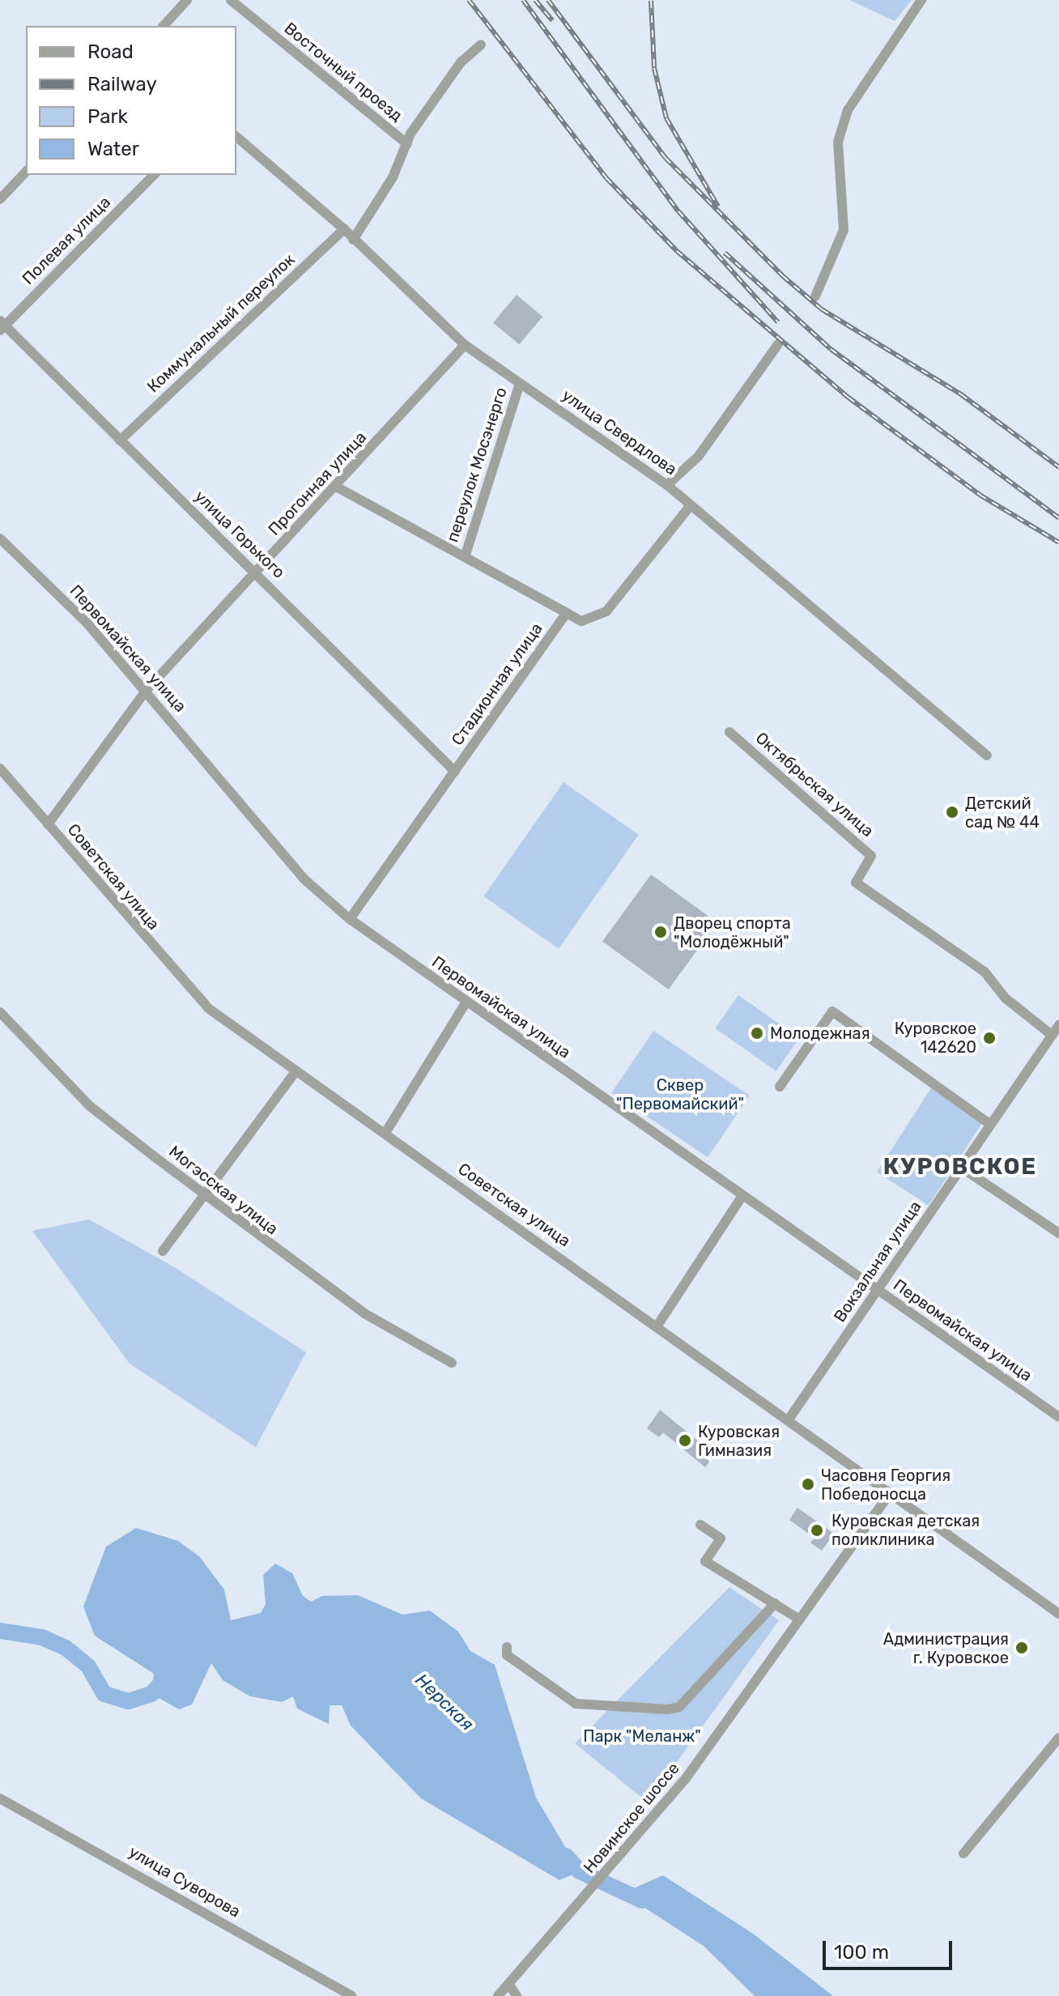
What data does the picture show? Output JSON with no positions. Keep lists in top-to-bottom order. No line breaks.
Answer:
{"streets":{"street":["Восточный проезд","Полевая улица","Коммунальный переулок","улица Свердлова","переулок Мосэнерго","Прогонная улица","улица Горького","Первомайская улица","Стадионная улица","Октябрьская улица","Советская улица","Могэсская улица","Вокзальная улица","Новинское шоссе","улица Суворова"]},"crossings":[["Полевая улица","улица Горького"],["Коммунальный переулок","улица Свердлова"],["Коммунальный переулок","улица Горького"],["улица Свердлова","переулок Мосэнерго"],["улица Свердлова","Прогонная улица"],["Прогонная улица","улица Горького"],["Прогонная улица","Первомайская улица"],["Прогонная улица","Советская улица"],["улица Горького","Стадионная улица"],["Первомайская улица","Стадионная улица"],["Первомайская улица","Вокзальная улица"],["Октябрьская улица","Вокзальная улица"],["Советская улица","Вокзальная улица"],["Советская улица","Новинское шоссе"]],"districts":["КУРОВСКОЕ"],"water":["Нерская"],"parks":["Сквер \"Первомайский\"","Парк \"Меланж\""],"places":["Детский сад № 44","Дворец спорта \"Молодёжный\"","Молодежная","Куровское 142620","Куровская Гимназия","Часовня Георгия Победоносца","Куровская детская поликлиника","Администрация г. Куровское"],"legend":["Road","Railway","Park","Water"],"scale_bar":"100 m"}
